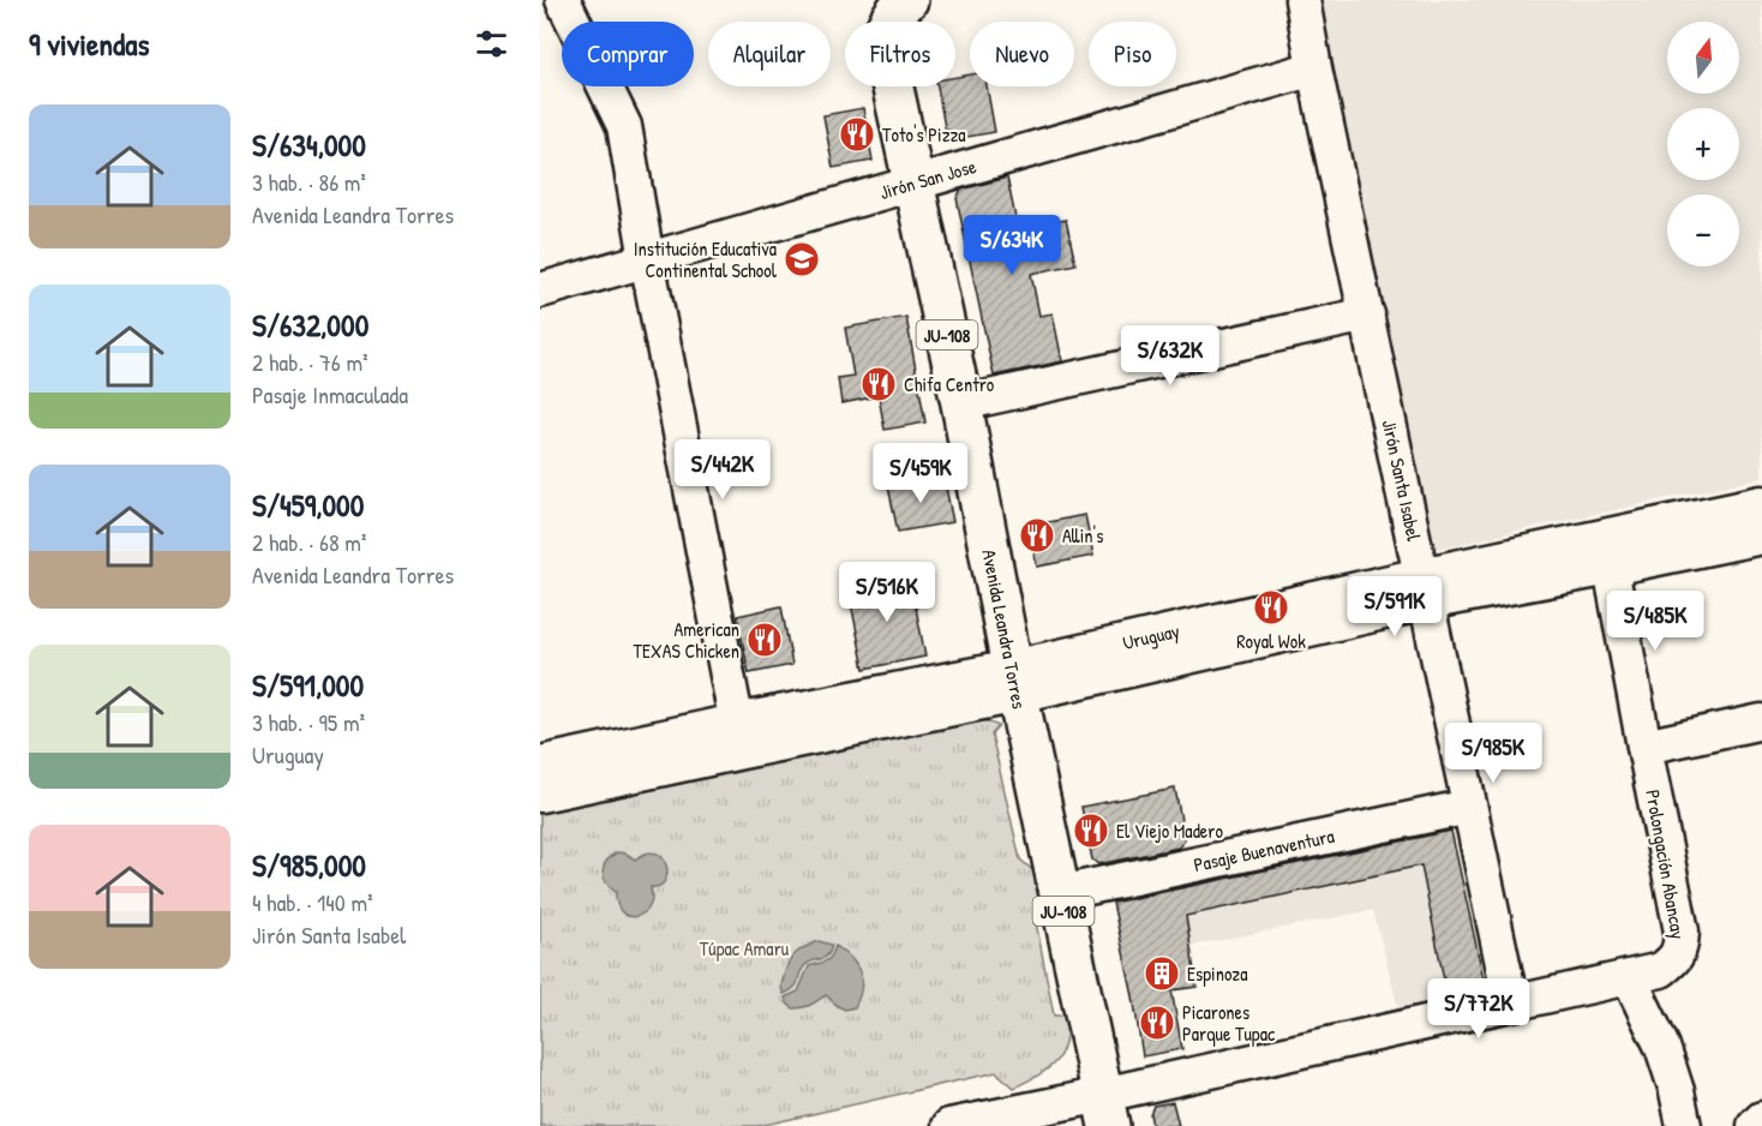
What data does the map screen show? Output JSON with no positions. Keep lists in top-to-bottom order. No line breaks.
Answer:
{"streets":{"main road":["JU-108","Avenida Leandra Torres"],"street":["Jirón San Jose","Jirón Santa Isabel","Uruguay","Pasaje Buenaventura","Prolongación Abancay"]},"crossings":[["Jirón San Jose","Jirón Santa Isabel"],["Jirón San Jose","Avenida Leandra Torres"],["Jirón Santa Isabel","Uruguay"],["Jirón Santa Isabel","Pasaje Buenaventura"],["Jirón Santa Isabel","Prolongación Abancay"],["Avenida Leandra Torres","Uruguay"],["Avenida Leandra Torres","Pasaje Buenaventura"],["Avenida Leandra Torres","Prolongación Abancay"]],"parks":["Túpac Amaru"],"places":{"restaurant":["Toto's Pizza","Chifa Centro","Allin's","Royal Wok","American TEXAS Chicken","El Viejo Madero","Picarones Parque Tupac"],"school or university":["Institución Educativa Continental School"],"building":["Espinoza"]},"north":"top","page":{"heading":"9 viviendas","map_buttons":["+","−"],"chip":["Comprar","Alquilar","Filtros","Nuevo","Piso"],"list":[{"name":"S/634,000","note":"3 hab. · 86 m² · Avenida Leandra Torres"},{"name":"S/632,000","note":"2 hab. · 76 m² · Pasaje Inmaculada"},{"name":"S/459,000","note":"2 hab. · 68 m² · Avenida Leandra Torres"},{"name":"S/591,000","note":"3 hab. · 95 m² · Uruguay"},{"name":"S/985,000","note":"4 hab. · 140 m² · Jirón Santa Isabel"}],"price":["S/634K","S/632K","S/442K","S/459K","S/516K","S/591K","S/485K","S/985K","S/772K"]}}
